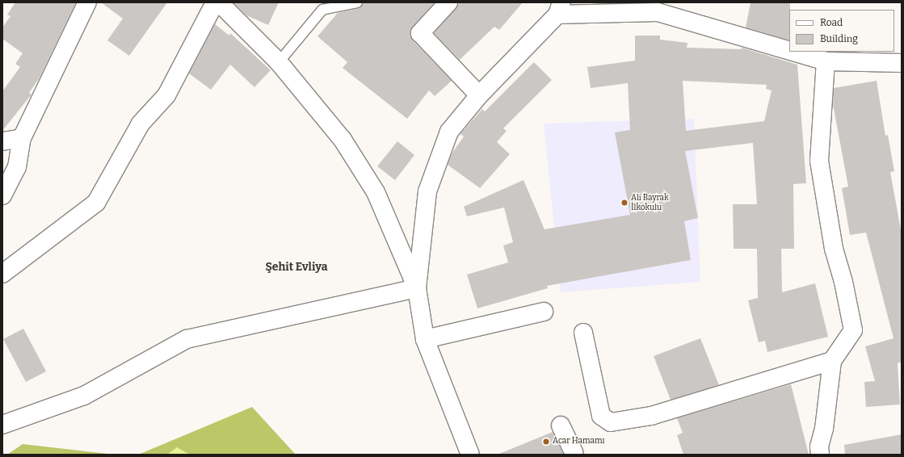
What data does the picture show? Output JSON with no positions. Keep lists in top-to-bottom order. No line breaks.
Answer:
{"districts":["Şehit Evliya"],"places":["Ali Bayrak İlkokulu","Acar Hamamı"],"legend":["Road","Building"]}
